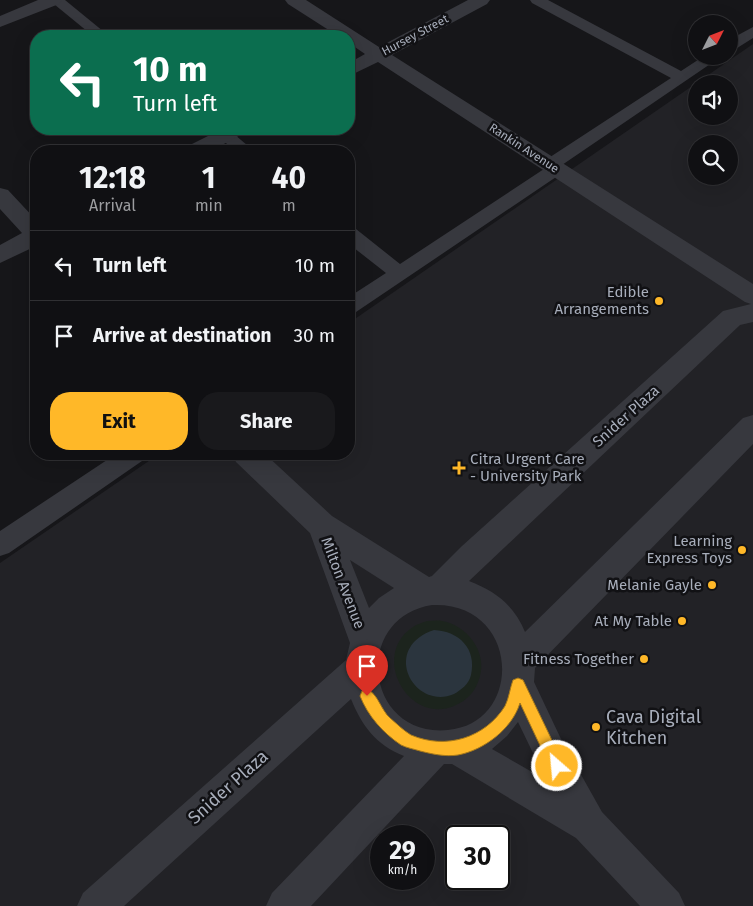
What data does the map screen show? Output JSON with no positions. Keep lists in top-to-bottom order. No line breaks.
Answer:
{"streets":{"street":["Hursey Street","Rankin Avenue","Snider Plaza","Milton Avenue"]},"crossings":[["Hursey Street","Rankin Avenue"],["Snider Plaza","Milton Avenue"]],"places":{"other":["Edible Arrangements","Learning Express Toys","Melanie Gayle","At My Table","Fitness Together","Cava Digital Kitchen"],"health":["Citra Urgent Care - University Park"]},"north":"top right","page":{"turn":["10 m","Turn left"],"eta":["12:18","Arrival","1","min","40","m"],"list":[{"name":"Turn left","value":"10 m"},{"name":"Arrive at destination","value":"30 m"}],"buttons":["Exit","Share"],"speed":"29 km/h","limit":"30"}}
